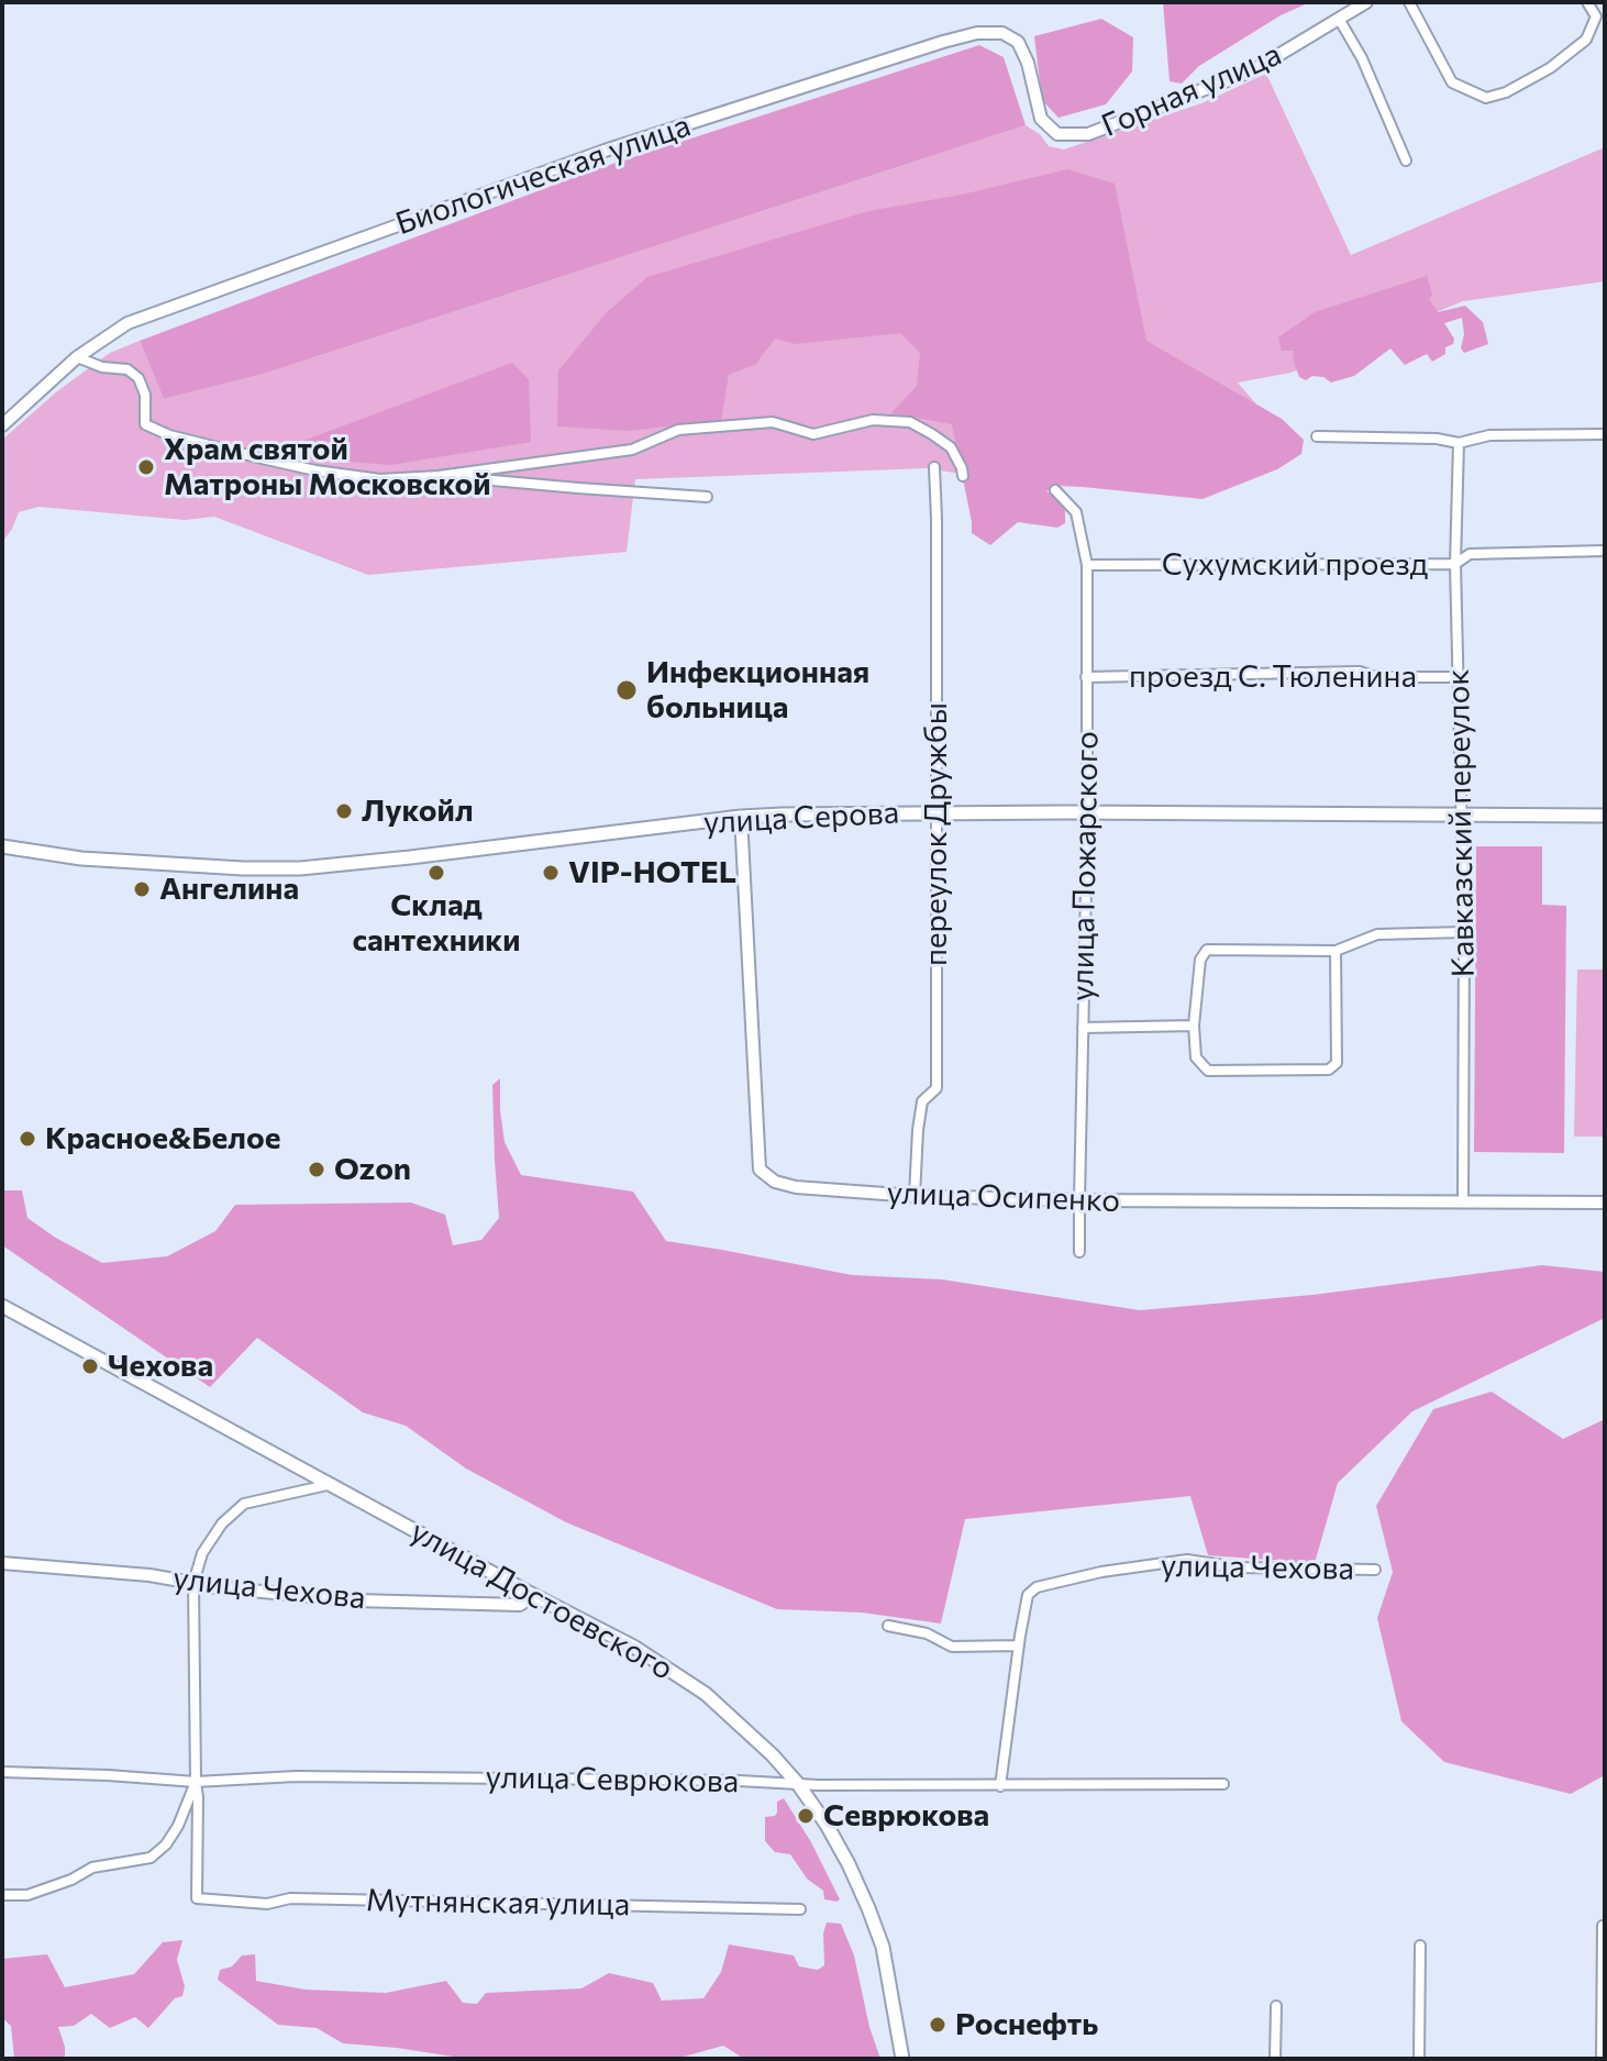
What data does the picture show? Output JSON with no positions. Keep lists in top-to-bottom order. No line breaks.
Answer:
{"streets":{"main road":["улица Серова","улица Достоевского"],"street":["Горная улица","Биологическая улица","Сухумский проезд","проезд С. Тюленина","Кавказский переулок","переулок Дружбы","улица Пожарского","улица Осипенко","улица Чехова","улица Севрюкова","Мутнянская улица"]},"crossings":[["Горная улица","Биологическая улица"],["Сухумский проезд","Кавказский переулок"],["Сухумский проезд","улица Пожарского"],["проезд С. Тюленина","Кавказский переулок"],["проезд С. Тюленина","улица Пожарского"],["улица Серова","Кавказский переулок"],["улица Серова","переулок Дружбы"],["улица Серова","улица Пожарского"],["улица Серова","улица Осипенко"],["Кавказский переулок","улица Осипенко"],["переулок Дружбы","улица Осипенко"],["улица Пожарского","улица Осипенко"],["улица Чехова","улица Достоевского"],["улица Достоевского","улица Севрюкова"],["улица Севрюкова","Мутнянская улица"]],"places":["Храм святой Матроны Московской","Инфекционная больница","Лукойл","Склад сантехники","VIP-HOTEL","Ангелина","Красное&Белое","Ozon","Чехова","Севрюкова","Роснефть"]}
